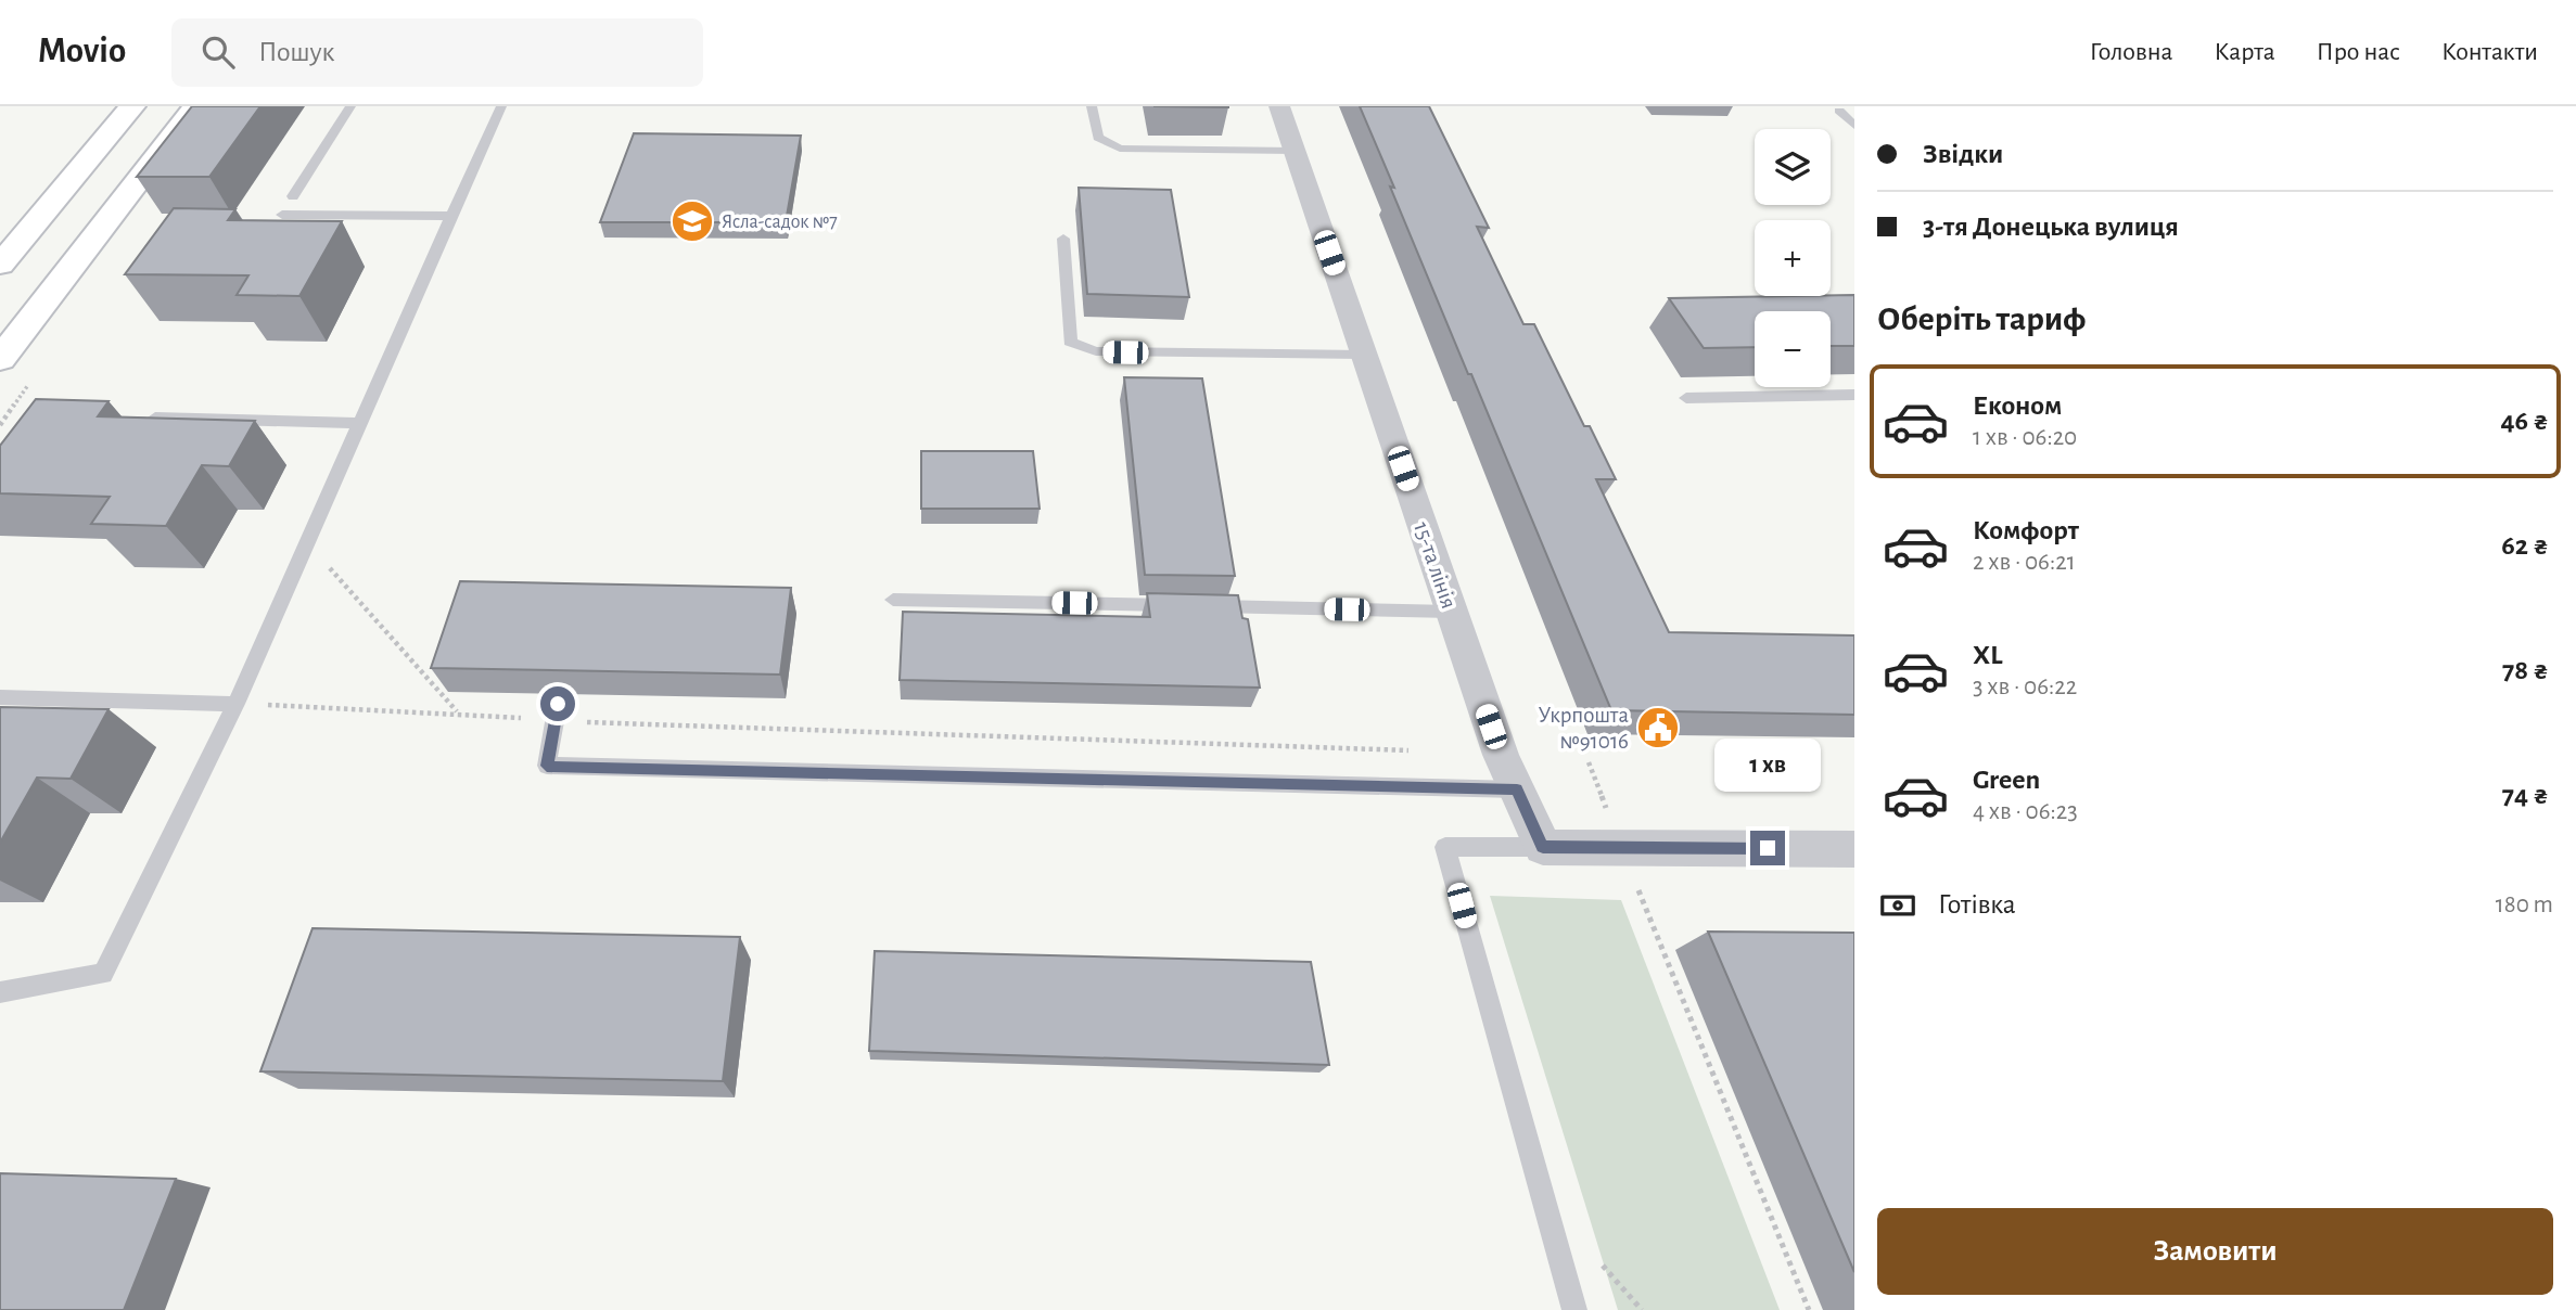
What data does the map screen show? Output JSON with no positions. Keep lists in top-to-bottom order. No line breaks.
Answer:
{"streets":{"street":["15-та лінія"]},"places":{"school or university":["Ясла-садок №7"],"public building":["Укрпошта №91016"]},"page":{"header":"Movio","search":"Пошук","nav":["Головна","Карта","Про нас","Контакти"],"banner":["Звідки","3-тя Донецька вулиця"],"map_buttons":["+","−"],"heading":"Оберіть тариф","list":[{"name":"Економ","note":"1 хв · 06:20","value":"46 ₴"},{"name":"Комфорт","note":"2 хв · 06:21","value":"62 ₴"},{"name":"XL","note":"3 хв · 06:22","value":"78 ₴"},{"name":"Green","note":"4 хв · 06:23","value":"74 ₴"}],"bubble":"1 хв","pay":["Готівка","180 m"],"buttons":"Замовити"}}
